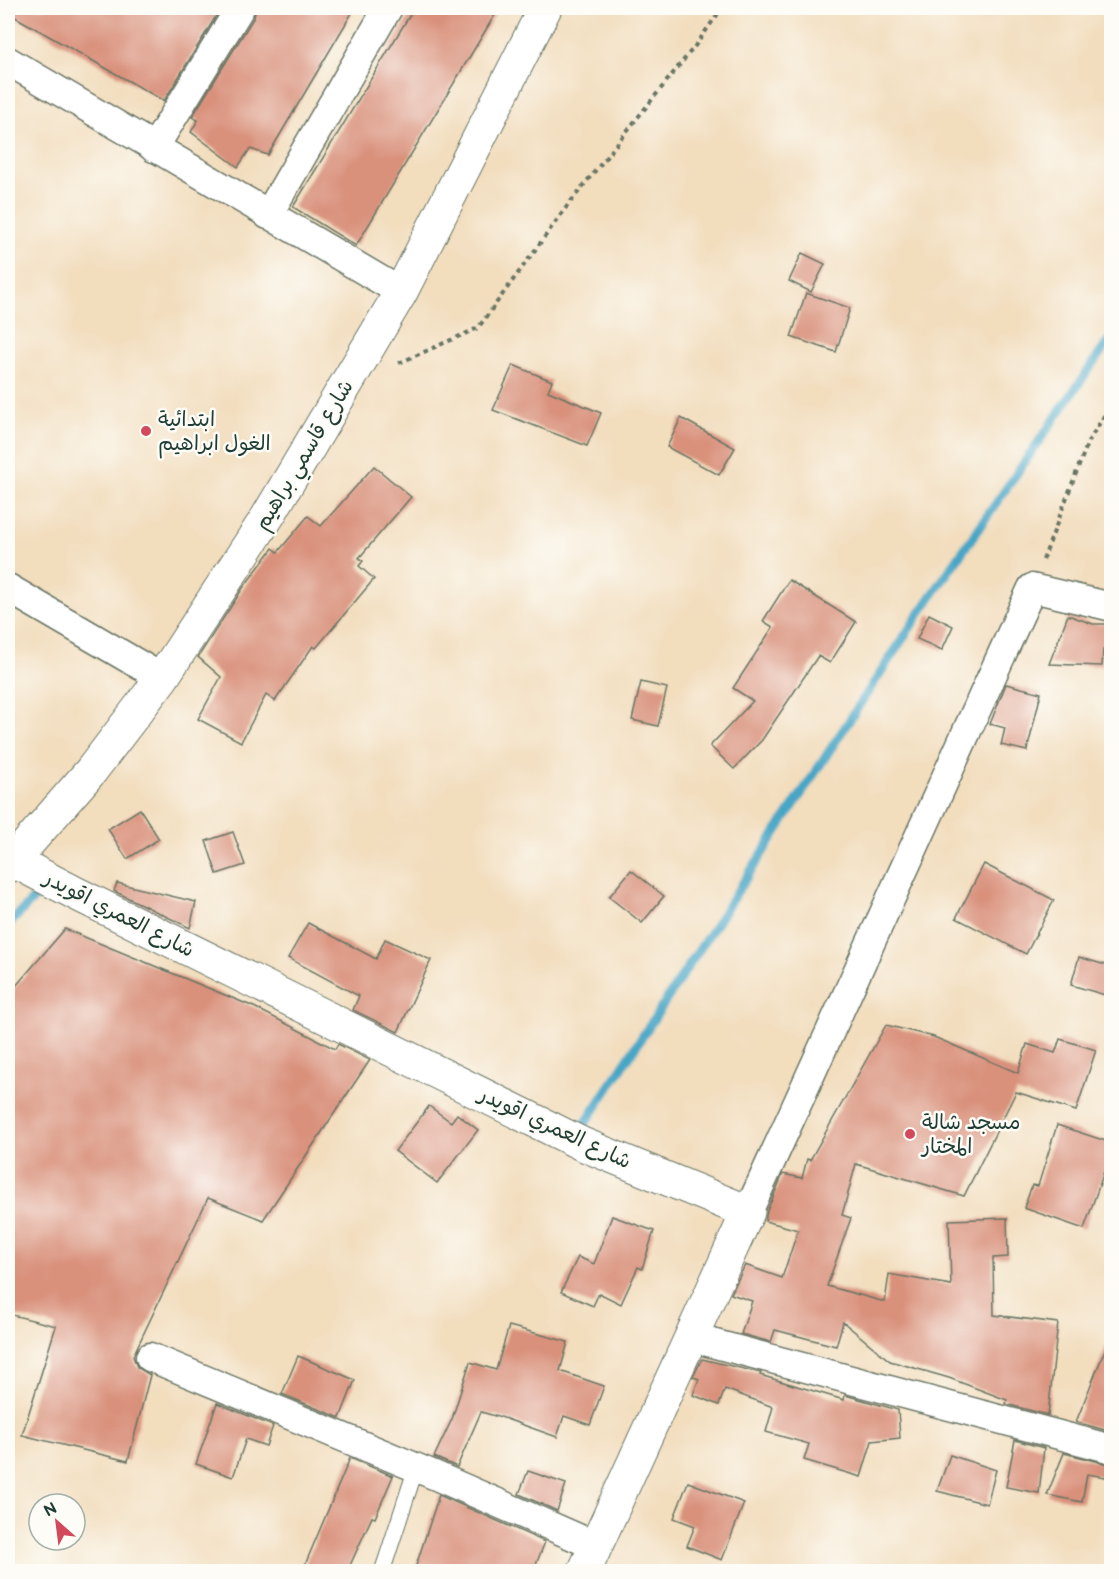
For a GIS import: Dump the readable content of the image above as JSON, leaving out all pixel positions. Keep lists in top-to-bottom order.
{
  "streets": {
    "street": ["شارع قاسمي براهيم", "شارع العمري اقويدر"]
  },
  "crossings": [
    ["شارع قاسمي براهيم", "شارع العمري اقويدر"]
  ],
  "places": ["ابتدائية الغول ابراهيم", "مسجد شالة المختار"],
  "north": "top left"
}
